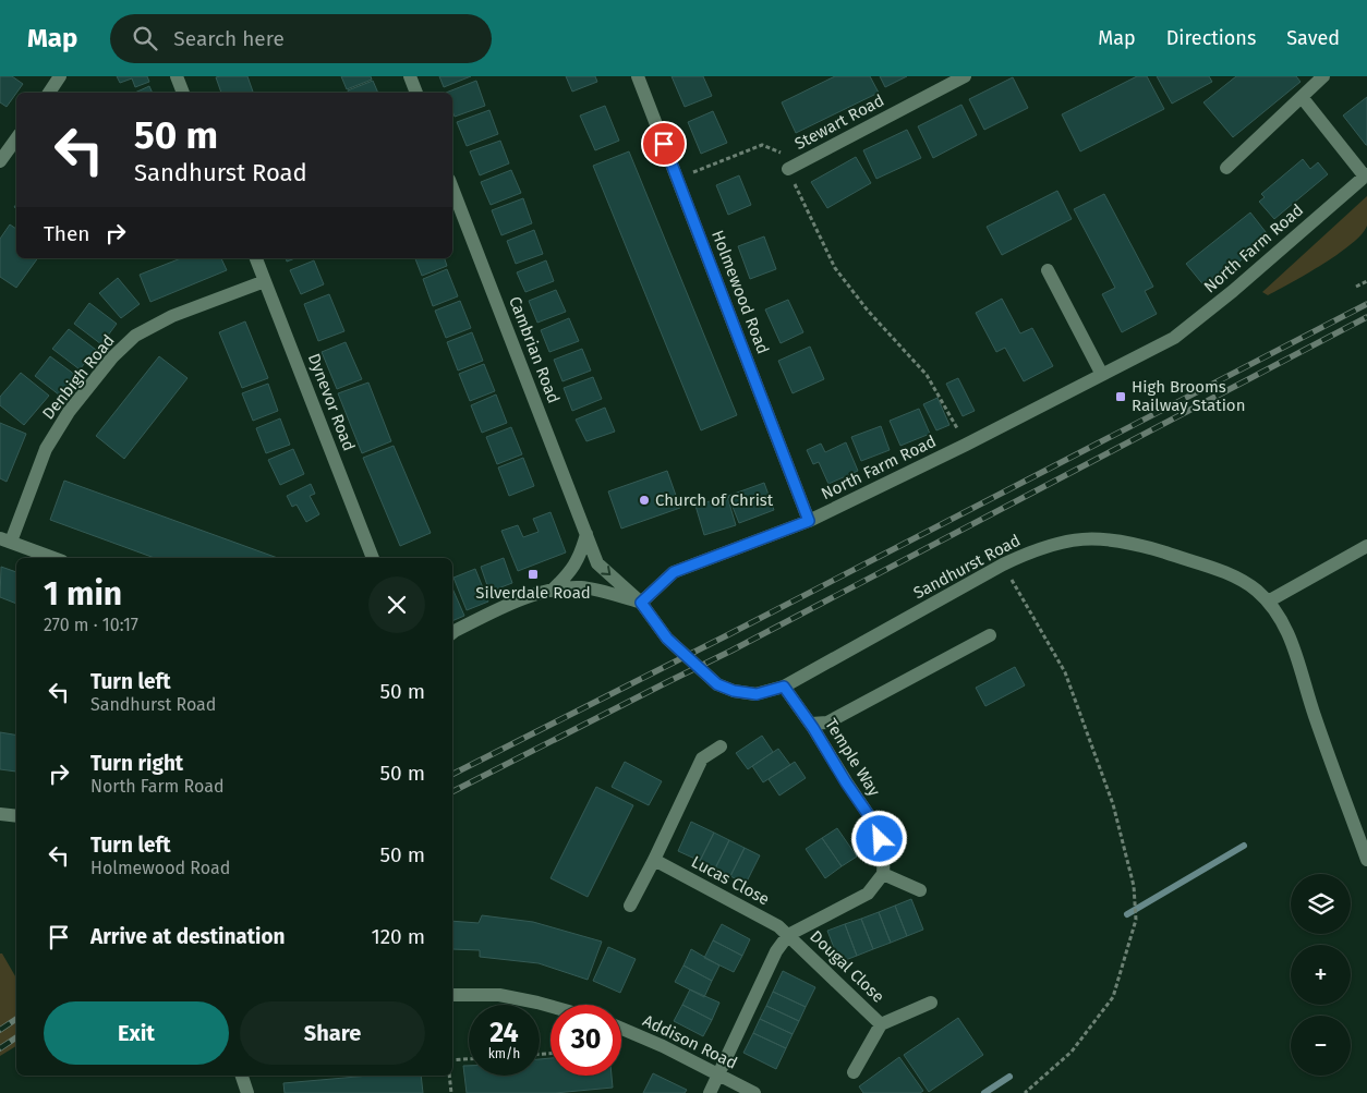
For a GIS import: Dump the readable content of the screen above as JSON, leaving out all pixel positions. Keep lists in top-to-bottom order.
{
  "streets": {
    "street": [
      "Stewart Road",
      "North Farm Road",
      "Holmewood Road",
      "Cambrian Road",
      "Denbigh Road",
      "Dynevor Road",
      "Sandhurst Road",
      "Temple Way",
      "Lucas Close",
      "Dougal Close",
      "Addison Road"
    ]
  },
  "crossings": [
    ["North Farm Road", "Holmewood Road"],
    ["North Farm Road", "Cambrian Road"],
    ["North Farm Road", "Sandhurst Road"],
    ["Cambrian Road", "Sandhurst Road"],
    ["Denbigh Road", "Dynevor Road"],
    ["Sandhurst Road", "Temple Way"],
    ["Lucas Close", "Dougal Close"]
  ],
  "places": {
    "transit": ["High Brooms Railway Station", "Silverdale Road"],
    "other": ["Church of Christ"]
  },
  "page": {
    "header": "Map",
    "search": "Search here",
    "nav": ["Map", "Directions", "Saved"],
    "turn": ["50 m", "Sandhurst Road"],
    "then": "Then",
    "heading": ["1 min", "270 m · 10:17"],
    "list": [
      {
        "name": "Turn left",
        "note": "Sandhurst Road",
        "value": "50 m"
      },
      {
        "name": "Turn right",
        "note": "North Farm Road",
        "value": "50 m"
      },
      {
        "name": "Turn left",
        "note": "Holmewood Road",
        "value": "50 m"
      },
      {
        "name": "Arrive at destination",
        "value": "120 m"
      }
    ],
    "map_buttons": ["+", "−"],
    "buttons": ["Exit", "Share"],
    "speed": "24 km/h",
    "limit": "30"
  }
}
